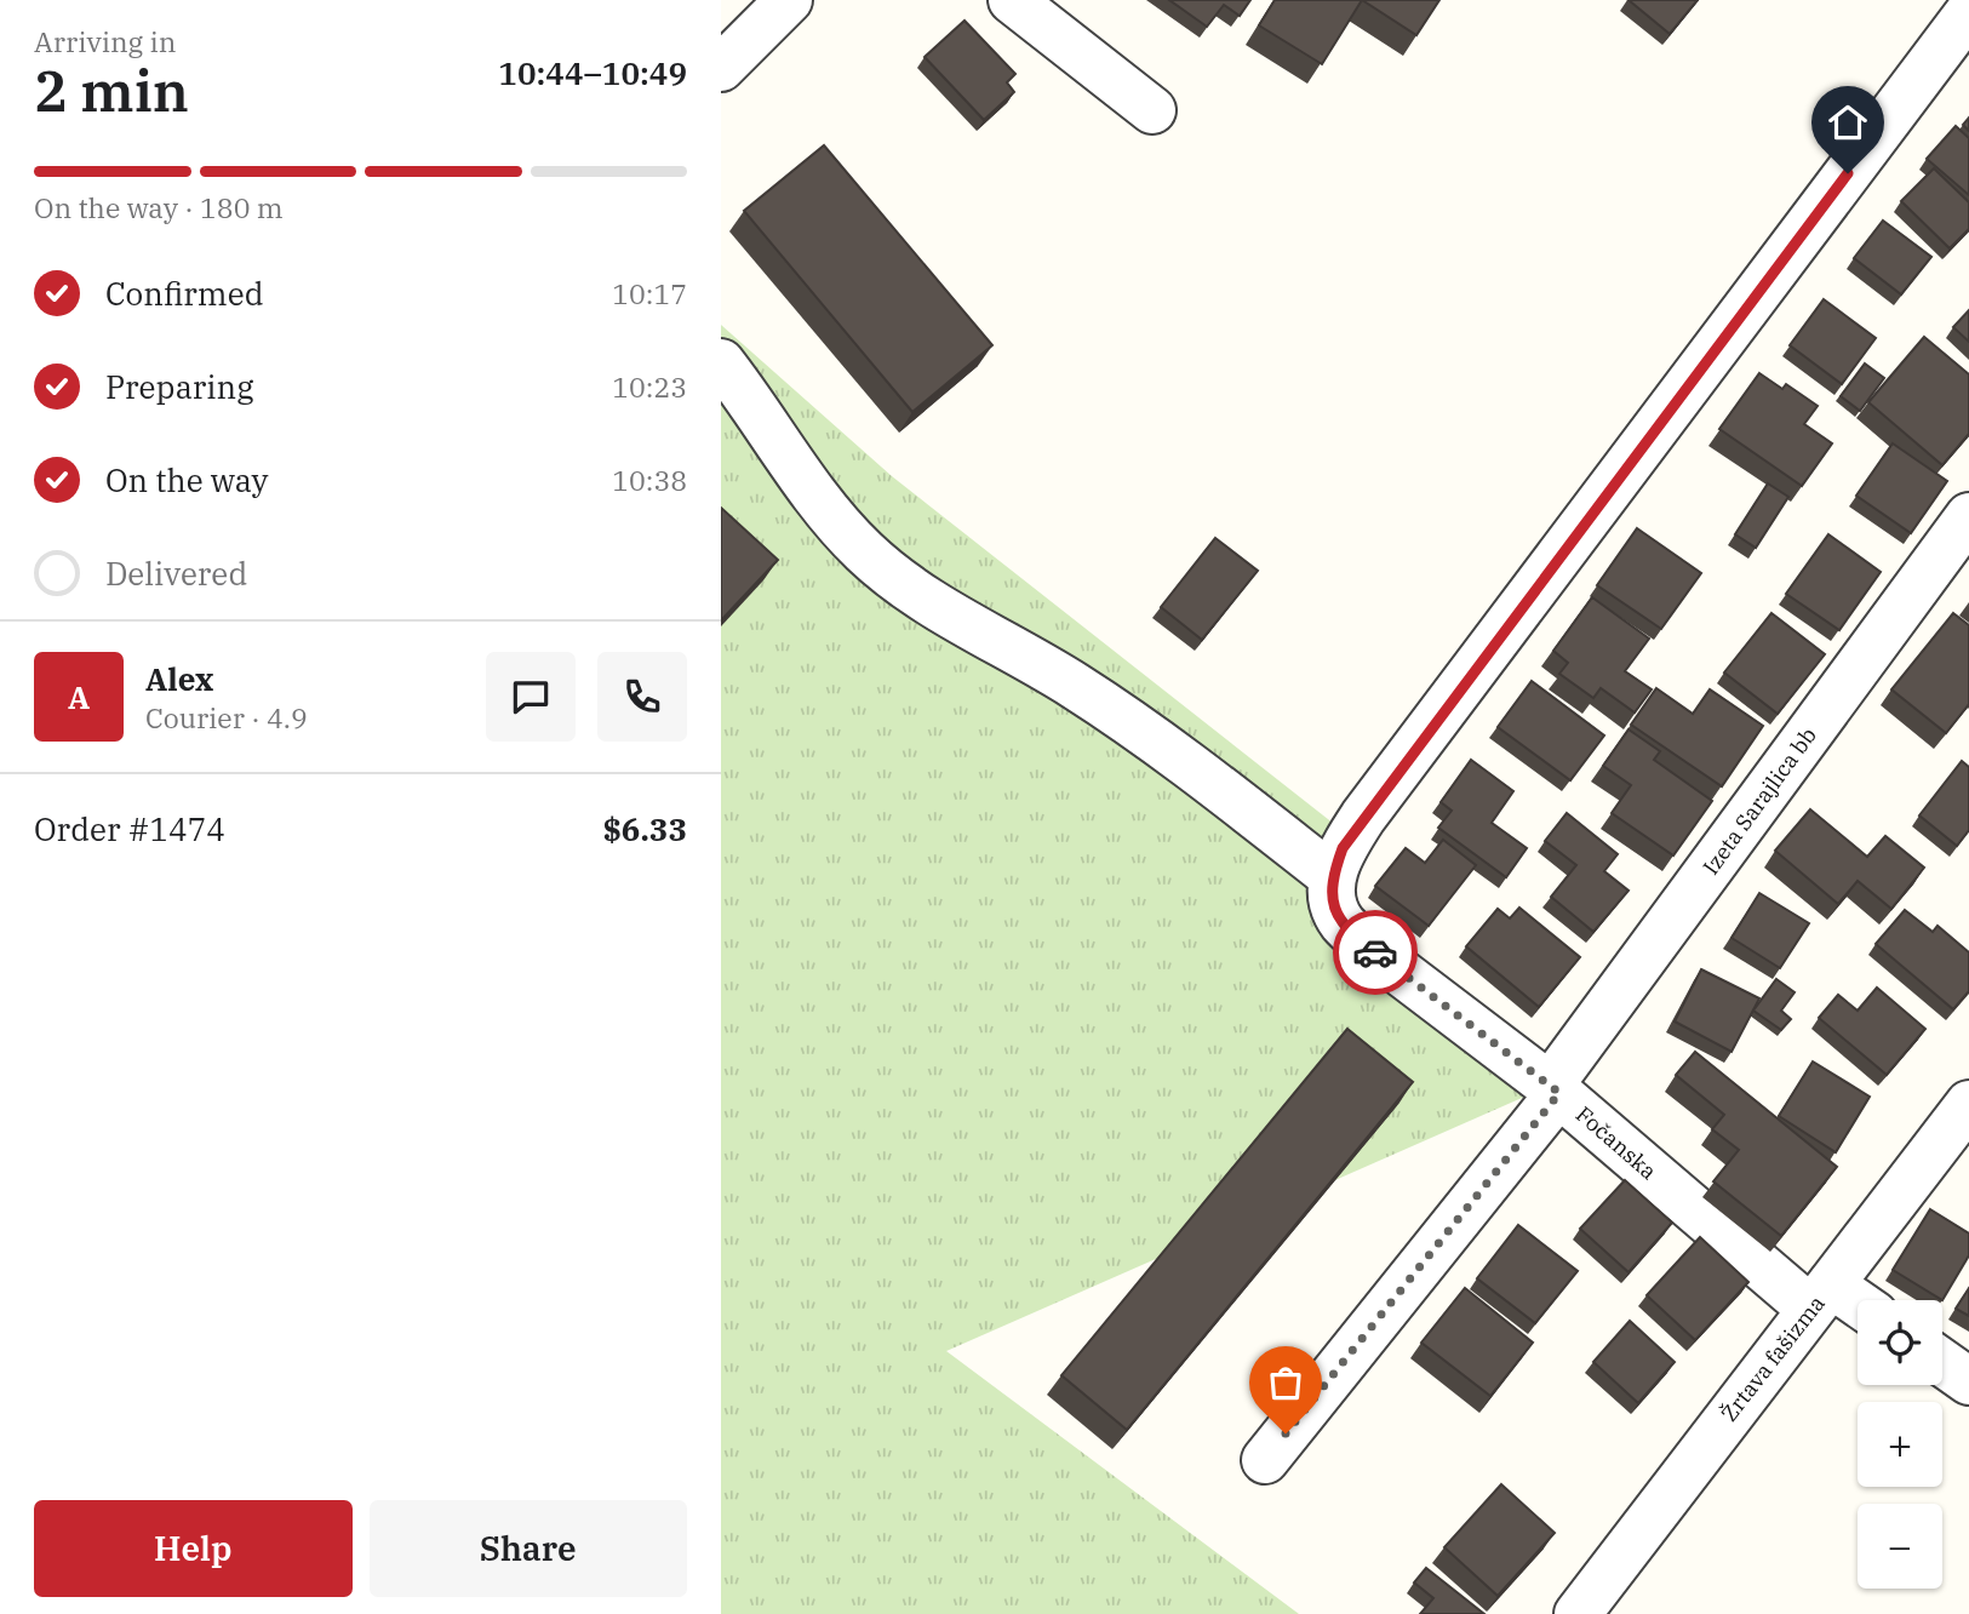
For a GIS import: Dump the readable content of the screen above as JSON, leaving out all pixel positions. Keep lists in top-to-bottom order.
{
  "streets": {
    "street": ["Izeta Sarajlica bb", "Fočanska", "Žrtava fašizma"]
  },
  "crossings": [
    ["Izeta Sarajlica bb", "Fočanska"],
    ["Fočanska", "Žrtava fašizma"]
  ],
  "page": {
    "heading": ["2 min", "Arriving in", "10:44–10:49"],
    "panel": [
      "Alex",
      "Courier · 4.9",
      "Order #1474",
      "$6.33"
    ],
    "bar": "On the way · 180 m",
    "list": [
      ["Confirmed", "10:17"],
      ["Preparing", "10:23"],
      ["On the way", "10:38"],
      "Delivered"
    ],
    "round": "A",
    "map_buttons": ["+", "−"],
    "buttons": ["Help", "Share"]
  }
}
